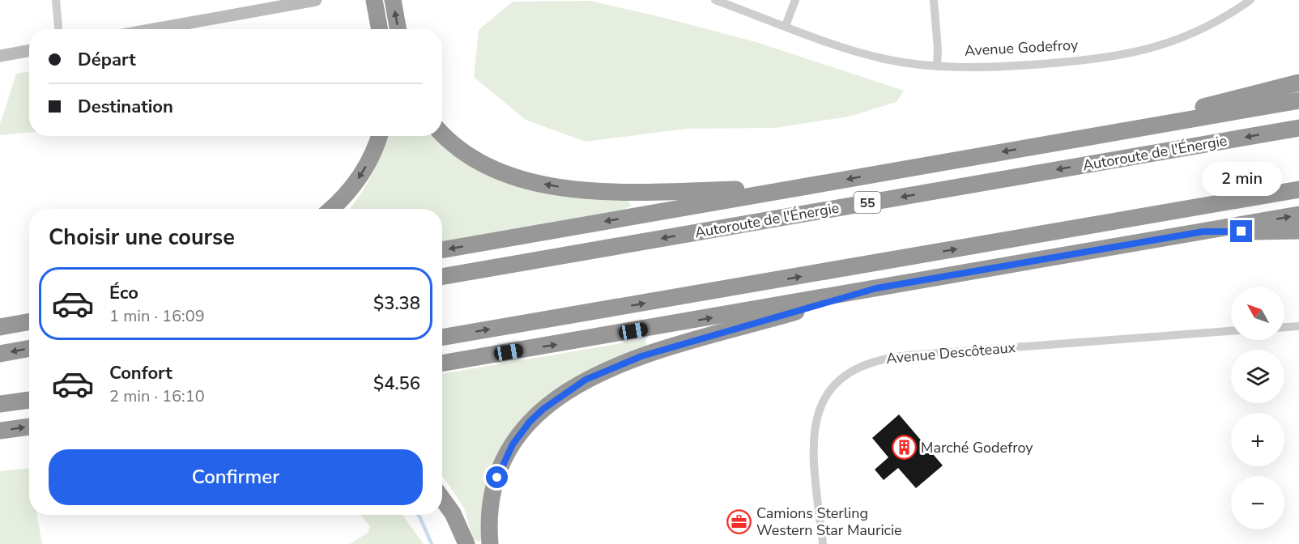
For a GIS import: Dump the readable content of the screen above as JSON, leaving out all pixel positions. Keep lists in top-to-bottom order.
{
  "streets": {
    "highway": ["Autoroute de l'Énergie", "55"],
    "street": ["Avenue Godefroy", "Avenue Descôteaux"]
  },
  "places": {
    "building": ["Marché Godefroy"],
    "office": ["Camions Sterling Western Star Mauricie"]
  },
  "north": "top left",
  "page": {
    "banner": ["Départ", "Destination"],
    "bubble": "2 min",
    "heading": "Choisir une course",
    "list": [
      {
        "name": "Éco",
        "note": "1 min · 16:09",
        "value": "$3.38"
      },
      {
        "name": "Confort",
        "note": "2 min · 16:10",
        "value": "$4.56"
      }
    ],
    "map_buttons": ["+", "−"],
    "buttons": "Confirmer"
  }
}
